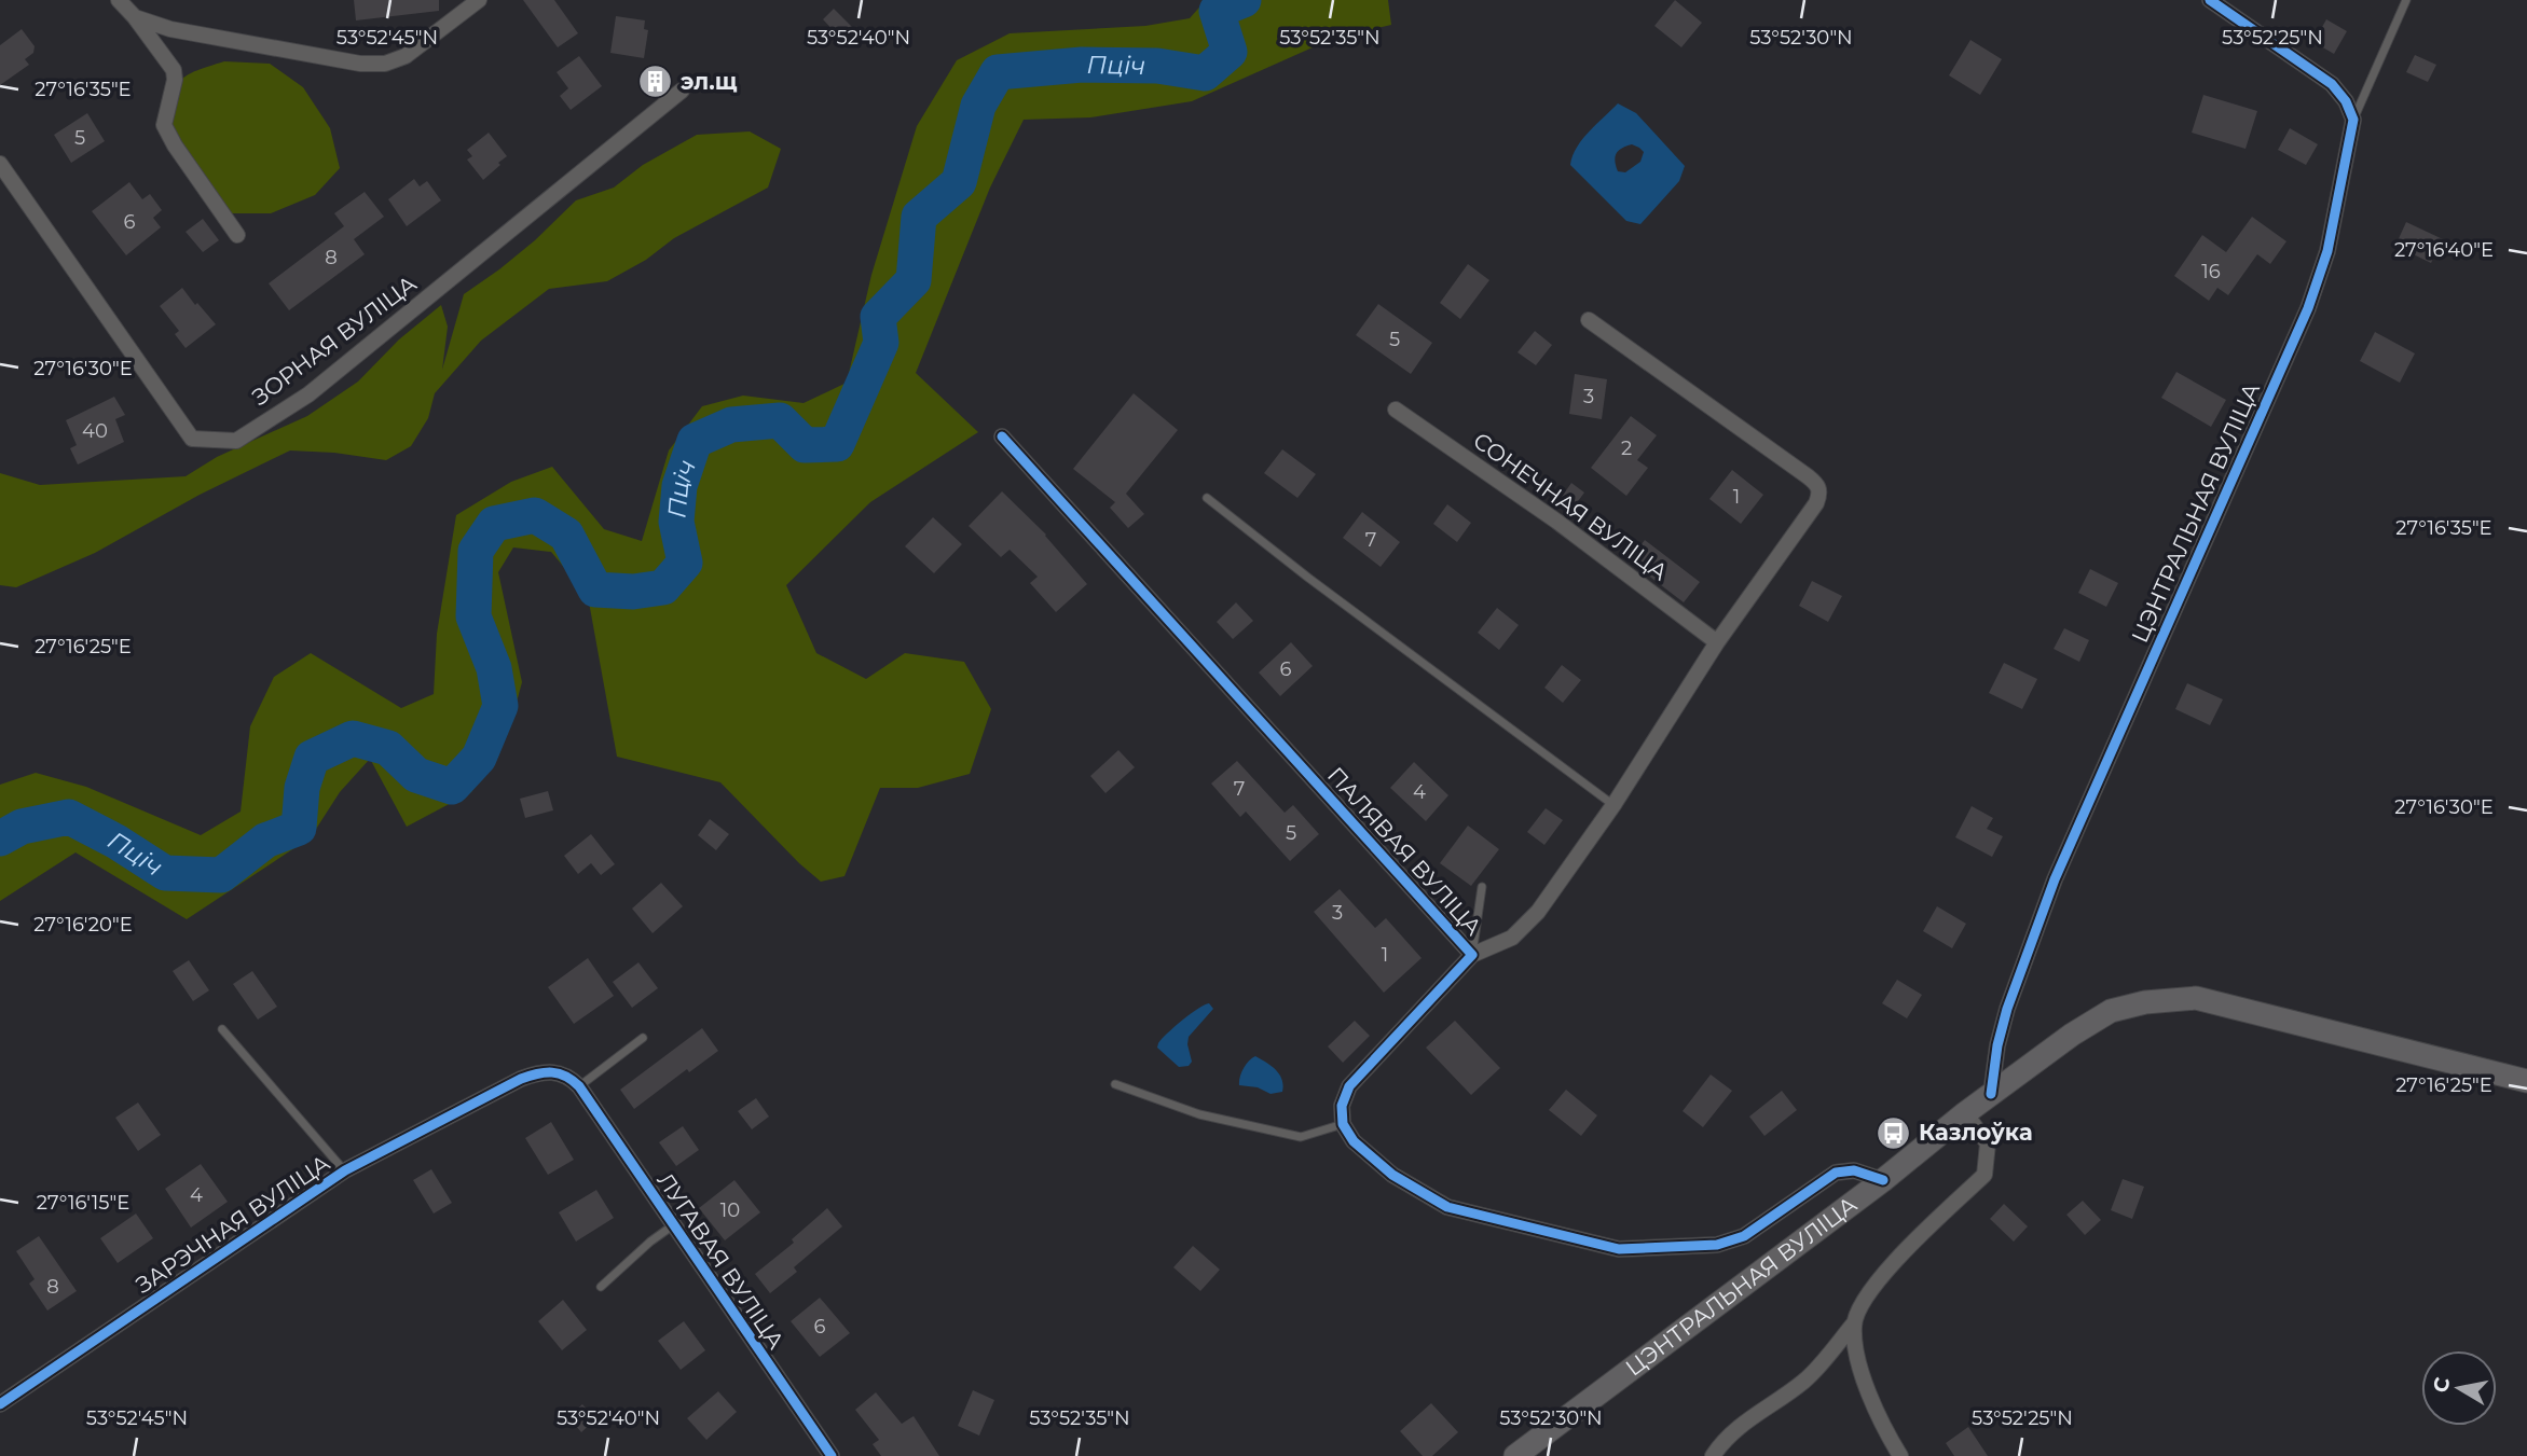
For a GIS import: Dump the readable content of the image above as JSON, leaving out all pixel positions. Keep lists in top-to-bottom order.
{
  "streets": {
    "main road": ["ЦЭНТРАЛЬНАЯ ВУЛІЦА"],
    "street": [
      "ЗОРНАЯ ВУЛІЦА",
      "СОНЕЧНАЯ ВУЛІЦА",
      "ПАЛЯВАЯ ВУЛІЦА",
      "ЗАРЭЧНАЯ ВУЛІЦА",
      "ЛУГАВАЯ ВУЛІЦА"
    ]
  },
  "crossings": [
    ["ЗАРЭЧНАЯ ВУЛІЦА", "ЛУГАВАЯ ВУЛІЦА"]
  ],
  "water": ["Пціч"],
  "places": {
    "building": ["эл.щ"],
    "bus stop": ["Казлоўка"]
  },
  "house_numbers": [
    "5",
    "6",
    "8",
    "16",
    "5",
    "3",
    "40",
    "2",
    "1",
    "7",
    "6",
    "7",
    "4",
    "5",
    "3",
    "1",
    "4",
    "10",
    "8",
    "6"
  ],
  "north": "left",
  "coordinates": [
    "53°52'45\"N",
    "53°52'40\"N",
    "53°52'35\"N",
    "53°52'30\"N",
    "53°52'25\"N",
    "27°16'35\"E",
    "27°16'40\"E",
    "27°16'30\"E",
    "27°16'25\"E",
    "27°16'20\"E",
    "27°16'15\"E"
  ]
}
